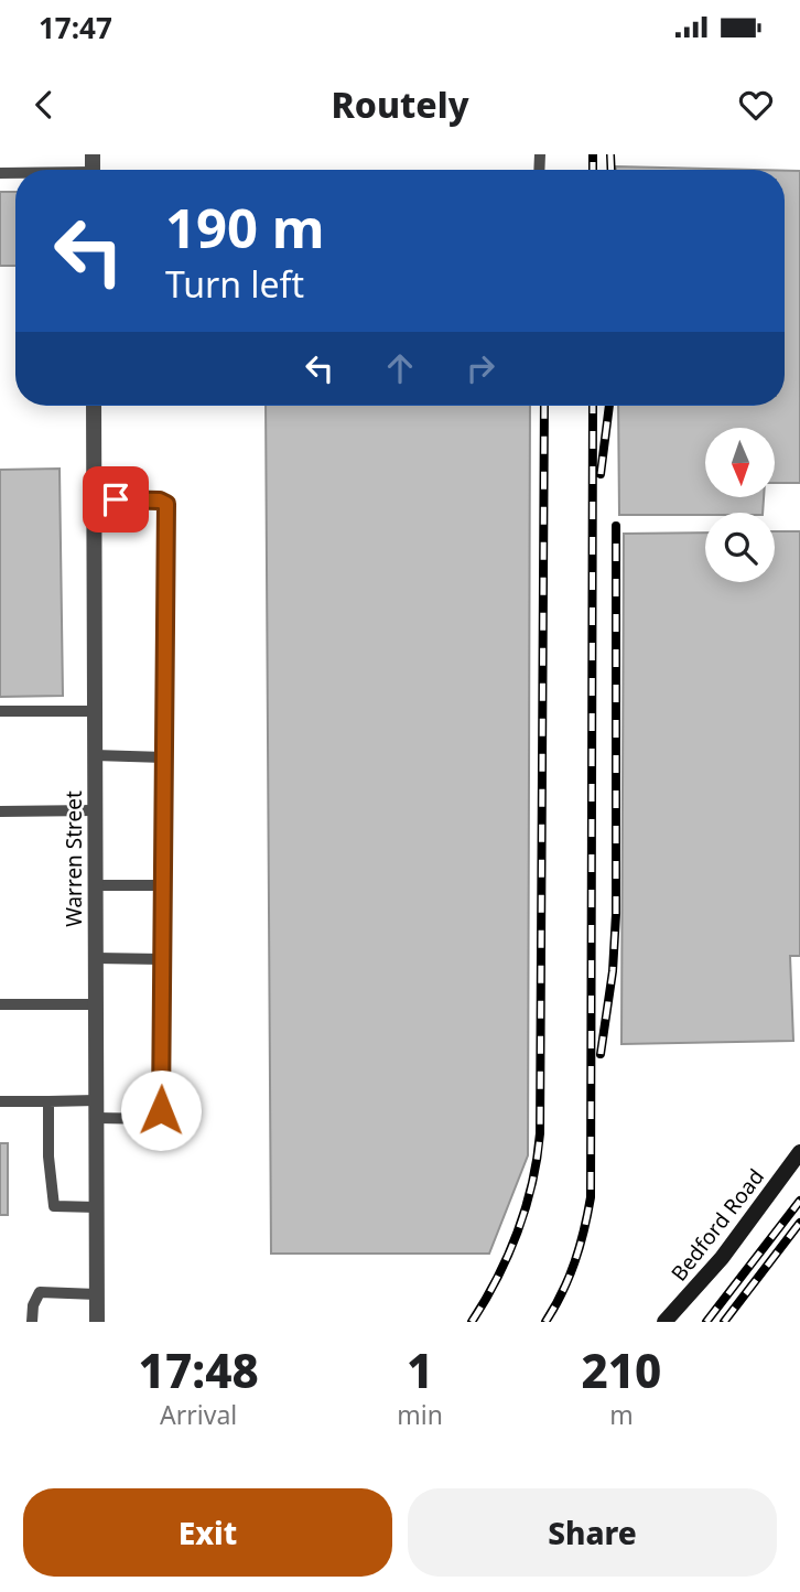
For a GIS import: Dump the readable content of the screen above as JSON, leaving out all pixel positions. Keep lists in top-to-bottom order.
{
  "streets": {
    "street": ["Warren Street", "Bedford Road"]
  },
  "north": "bottom",
  "page": {
    "status": "17:47",
    "header": "Routely",
    "turn": ["190 m", "Turn left"],
    "eta": [
      "17:48",
      "Arrival",
      "1",
      "min",
      "210",
      "m"
    ],
    "buttons": ["Exit", "Share"]
  }
}
